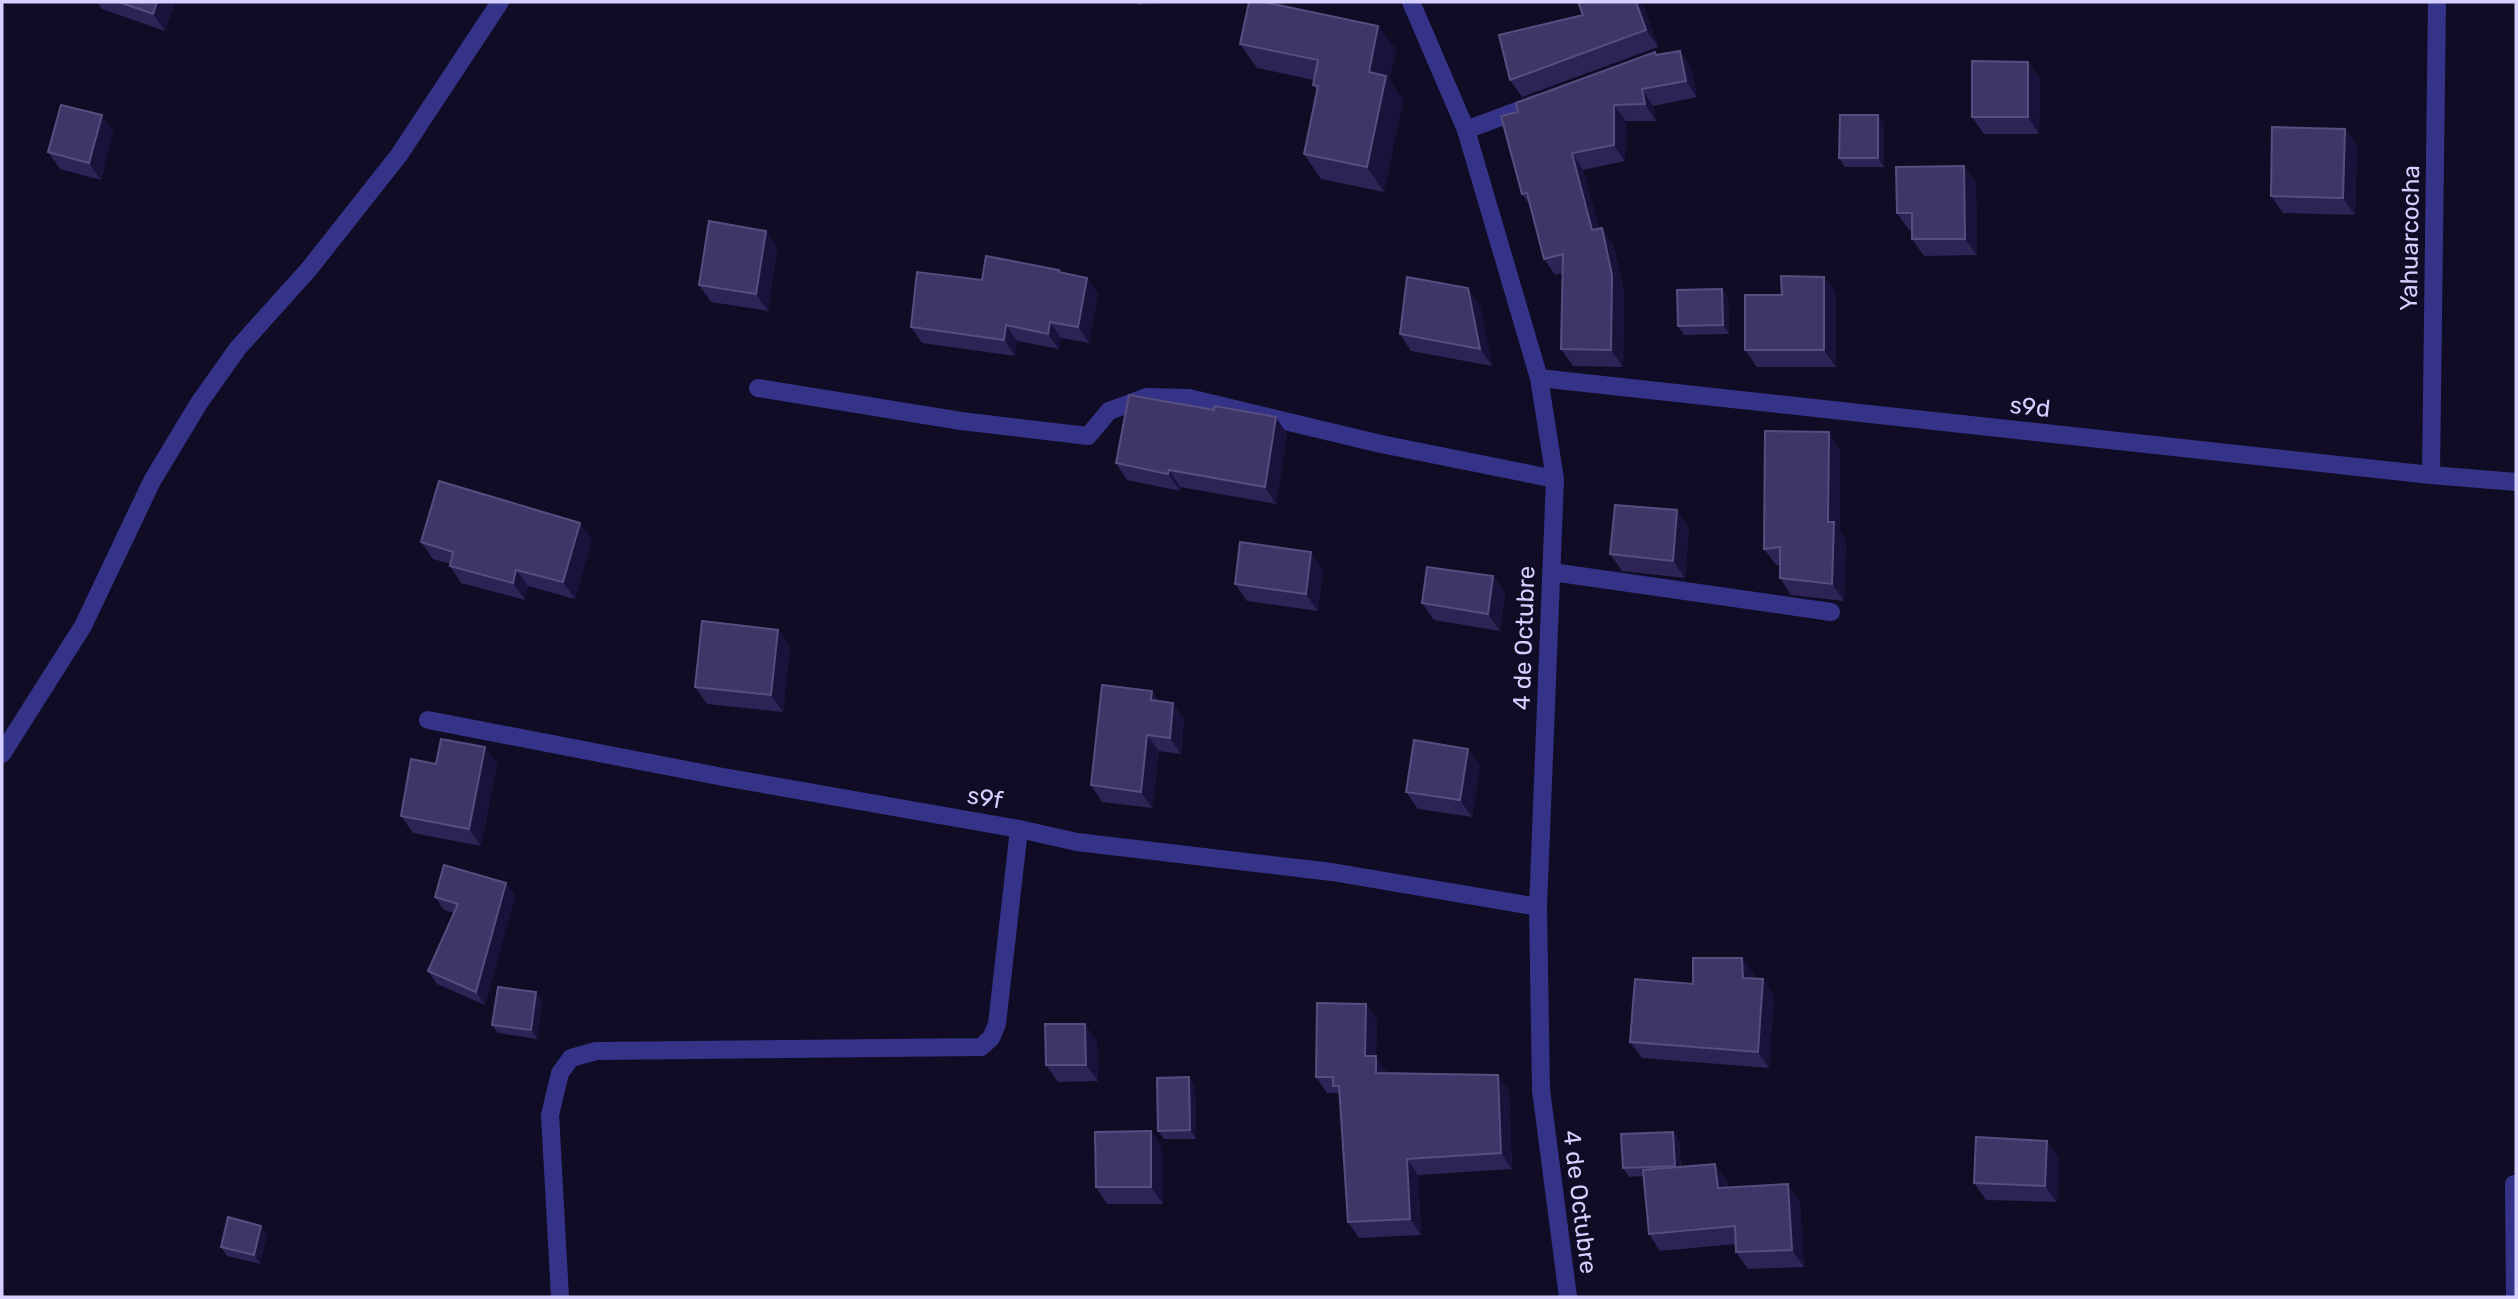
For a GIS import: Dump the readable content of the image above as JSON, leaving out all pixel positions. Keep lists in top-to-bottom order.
{
  "streets": {
    "street": [
      "Yahuarcocha",
      "s9d",
      "4 de Octubre",
      "s9f"
    ]
  },
  "crossings": [
    ["Yahuarcocha", "s9d"],
    ["s9d", "4 de Octubre"],
    ["4 de Octubre", "s9f"]
  ]
}
